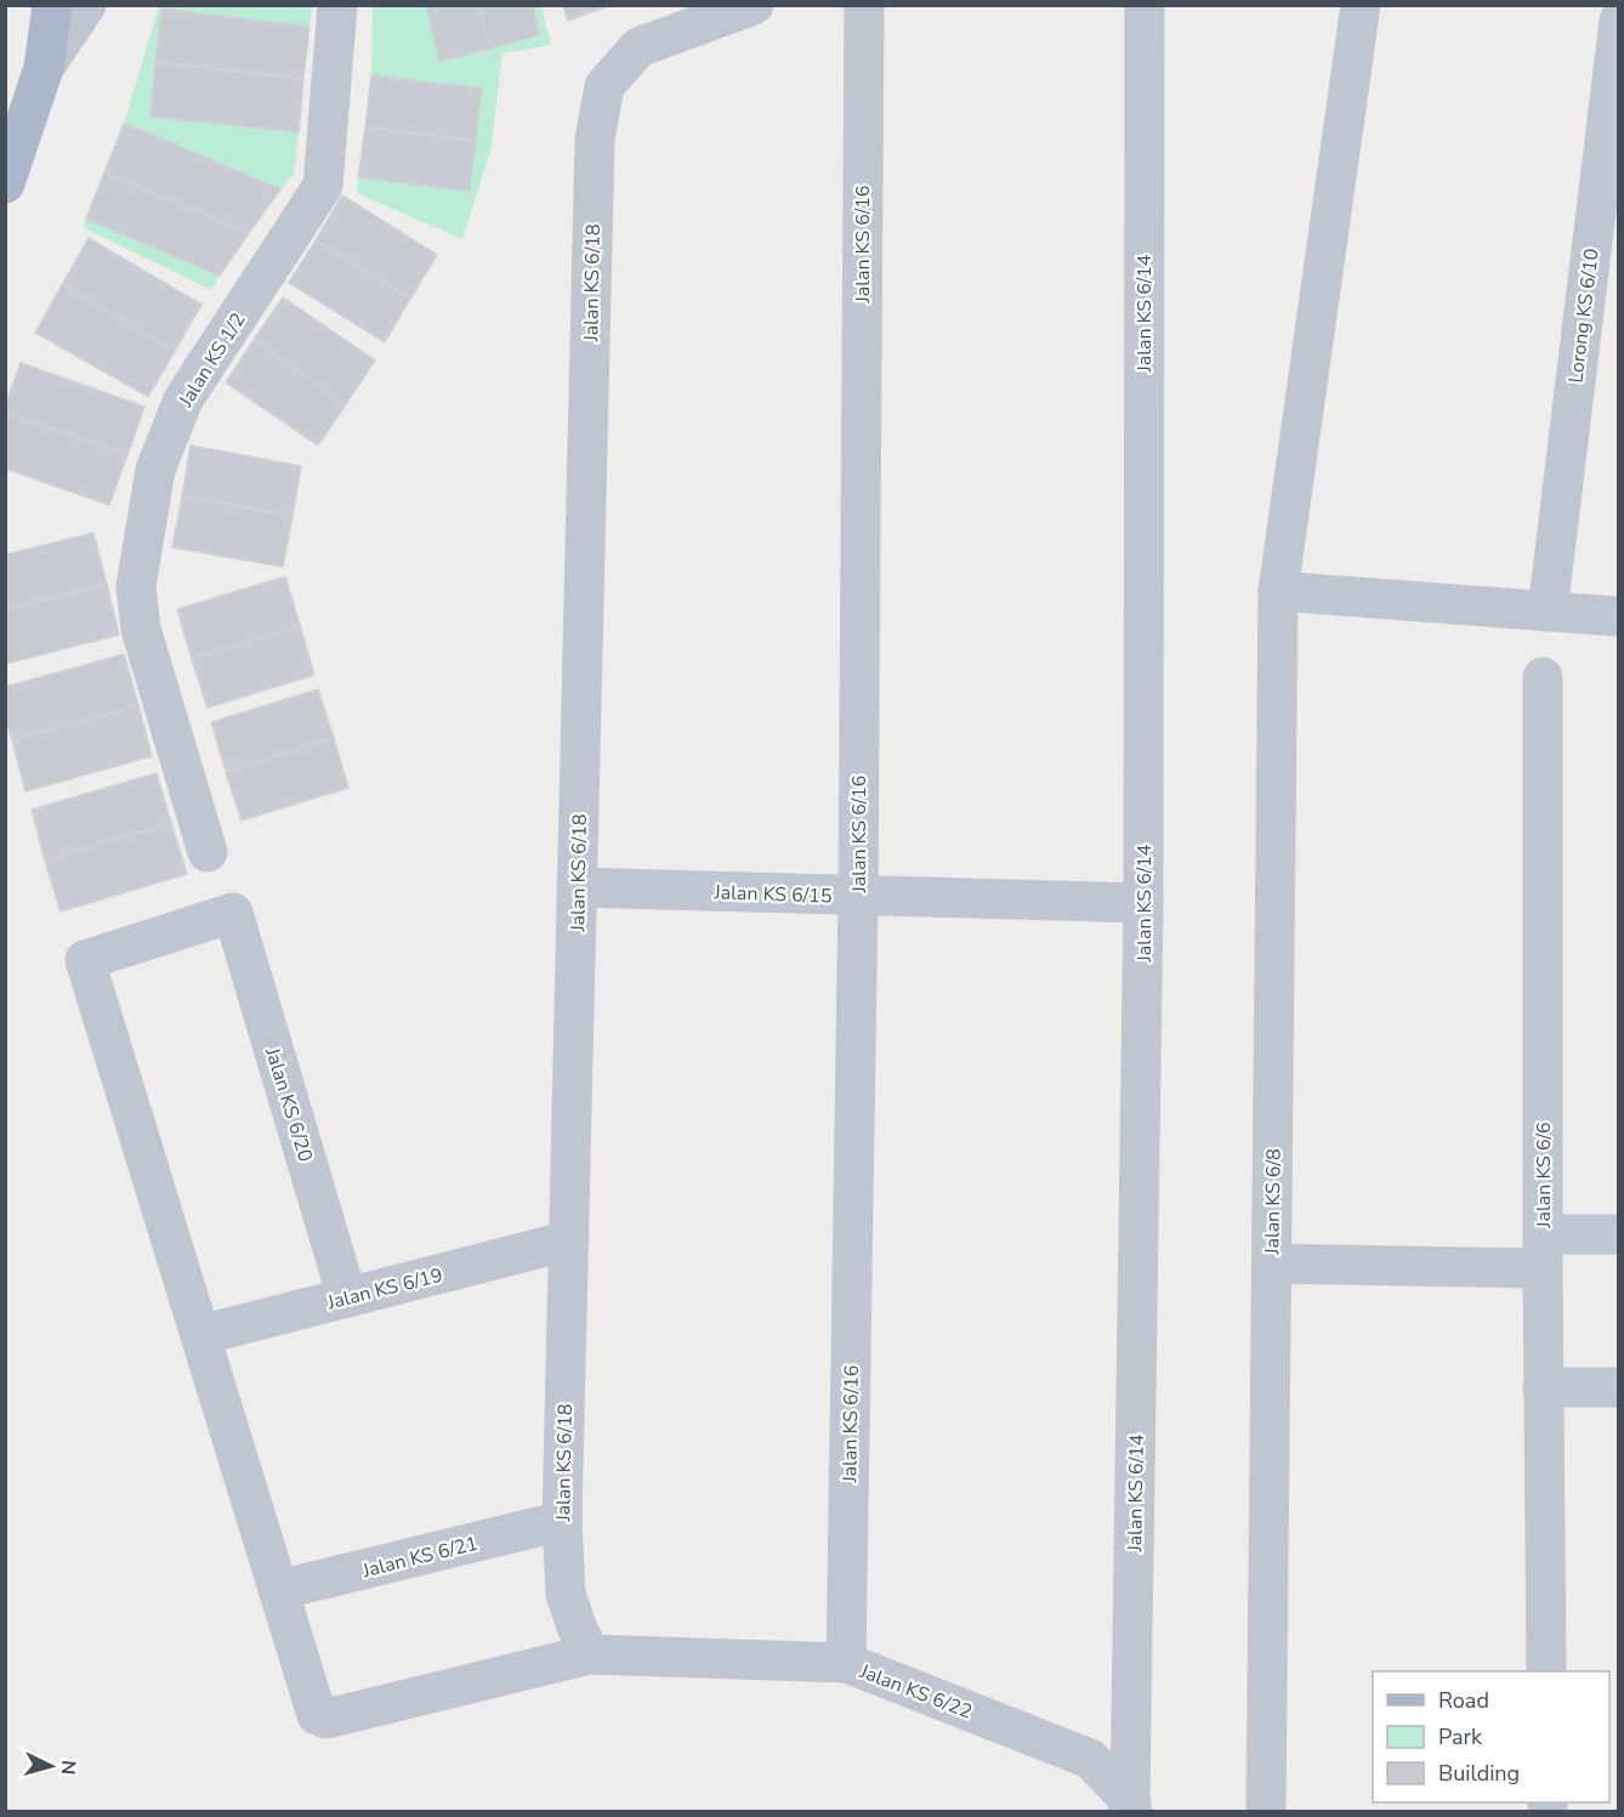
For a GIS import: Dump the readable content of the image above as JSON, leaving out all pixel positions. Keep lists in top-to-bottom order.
{
  "streets": {
    "street": [
      "Jalan KS 6/16",
      "Jalan KS 6/18",
      "Jalan KS 6/14",
      "Lorong KS 6/10",
      "Jalan KS 1/2",
      "Jalan KS 6/15",
      "Jalan KS 6/20",
      "Jalan KS 6/6",
      "Jalan KS 6/8",
      "Jalan KS 6/19",
      "Jalan KS 6/21",
      "Jalan KS 6/22"
    ]
  },
  "crossings": [
    ["Jalan KS 6/16", "Jalan KS 6/15"],
    ["Jalan KS 6/16", "Jalan KS 6/22"],
    ["Jalan KS 6/18", "Jalan KS 6/15"],
    ["Jalan KS 6/18", "Jalan KS 6/19"],
    ["Jalan KS 6/18", "Jalan KS 6/21"],
    ["Jalan KS 6/18", "Jalan KS 6/22"],
    ["Jalan KS 6/14", "Jalan KS 6/15"],
    ["Jalan KS 6/14", "Jalan KS 6/22"],
    ["Jalan KS 6/20", "Jalan KS 6/19"],
    ["Jalan KS 6/21", "Jalan KS 6/22"]
  ],
  "legend": ["Road", "Park", "Building"],
  "north": "right"
}
